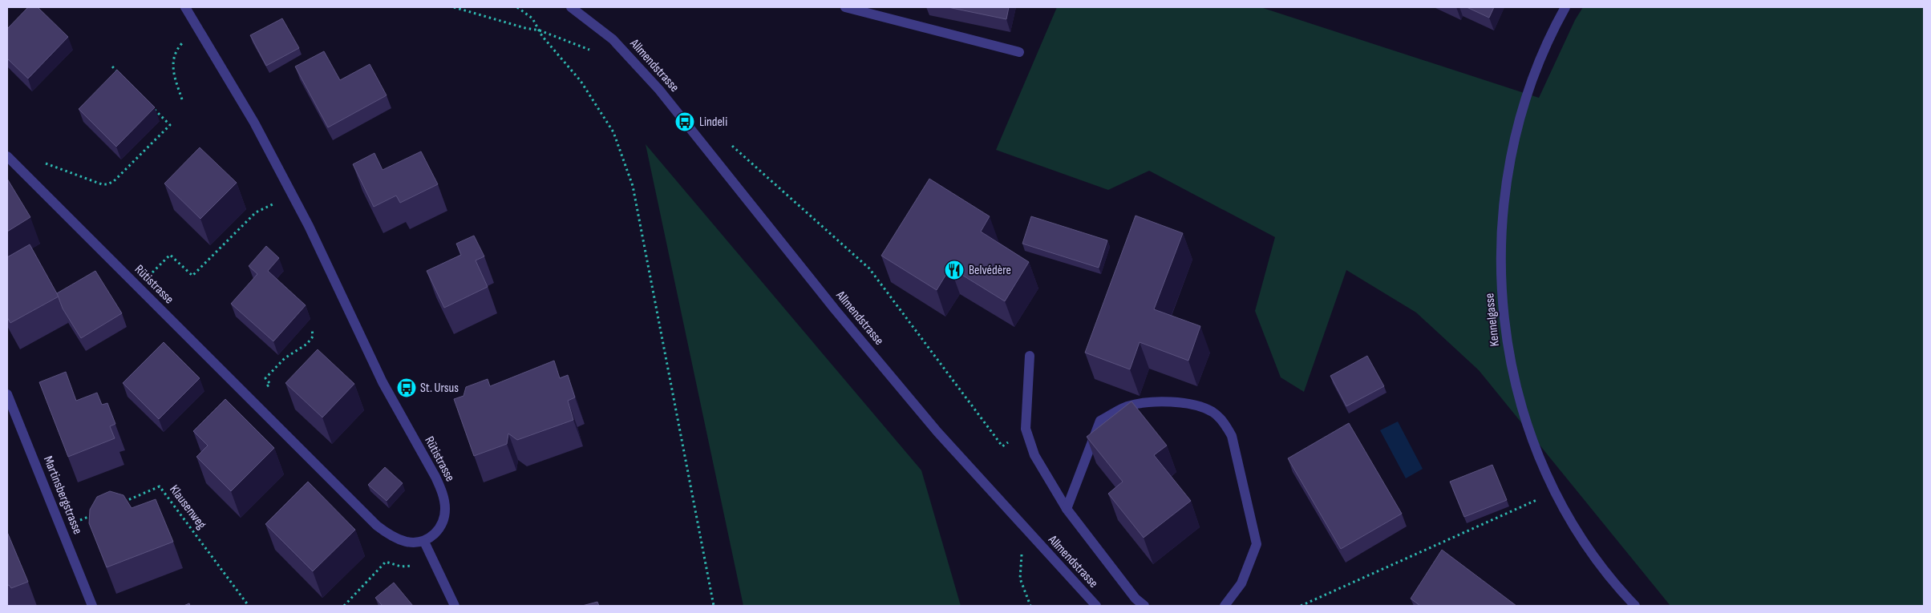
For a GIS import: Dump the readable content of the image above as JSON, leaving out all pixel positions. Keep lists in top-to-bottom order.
{
  "streets": {
    "street": [
      "Allmendstrasse",
      "Rütistrasse",
      "Kennelgasse",
      "Martinsbergstrasse"
    ],
    "path": ["Klausenweg"]
  },
  "places": {
    "bus stop": ["Lindeli", "St. Ursus"],
    "restaurant": ["Belvédère"]
  }
}
